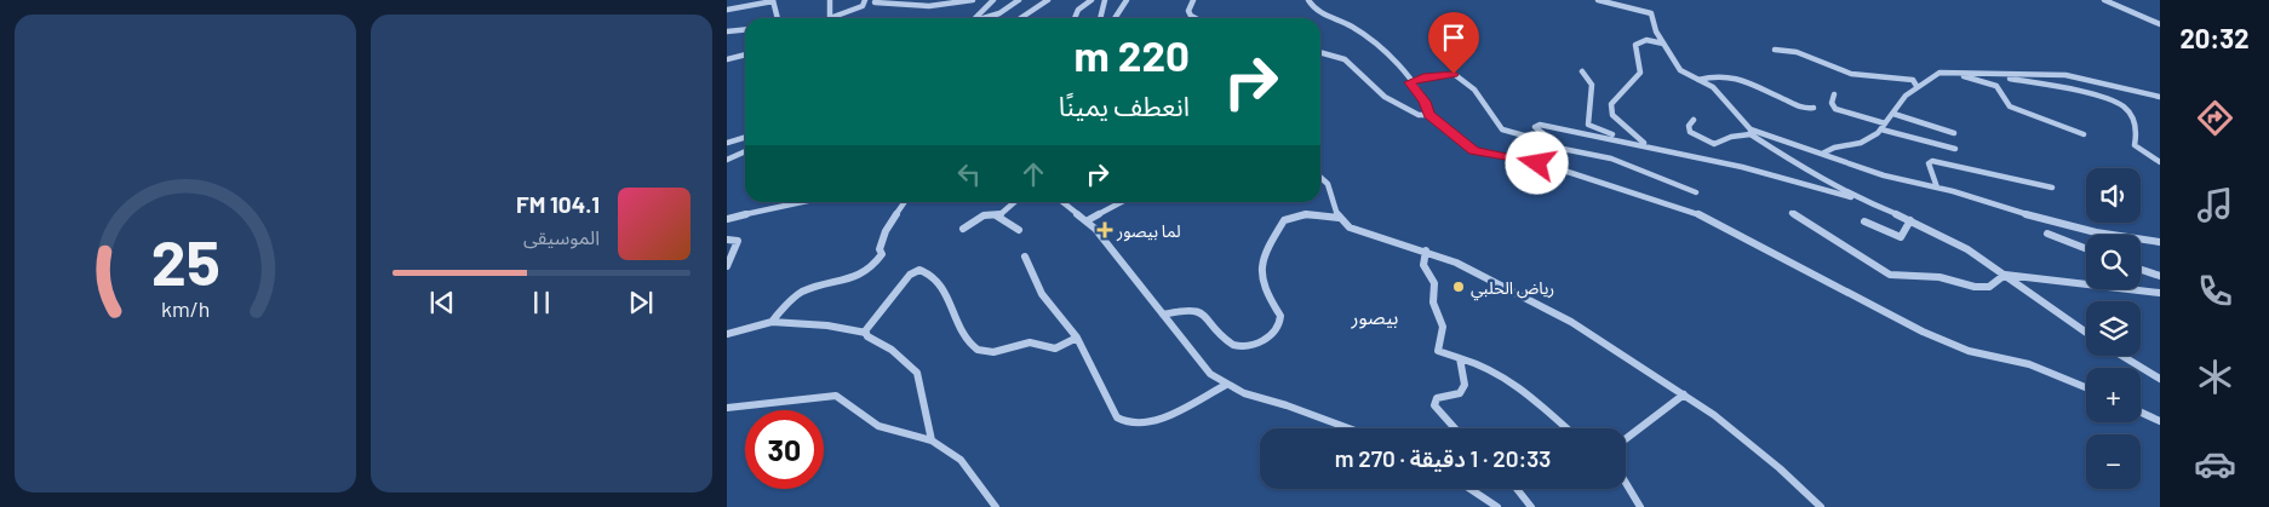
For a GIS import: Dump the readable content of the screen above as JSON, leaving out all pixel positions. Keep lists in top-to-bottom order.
{
  "districts": ["بيصور"],
  "places": {
    "health": ["لما بيصور"],
    "other": ["رياض الحلبي"]
  },
  "page": {
    "tabs": "20:32",
    "turn": ["220 m", "انعطف يمينًا"],
    "map_buttons": ["+", "−"],
    "song": ["104.1 FM", "الموسيقى"],
    "limit": "30",
    "trip": "20:33 · 1 دقيقة · 270 m",
    "gauge": ["25", "km/h"]
  }
}
